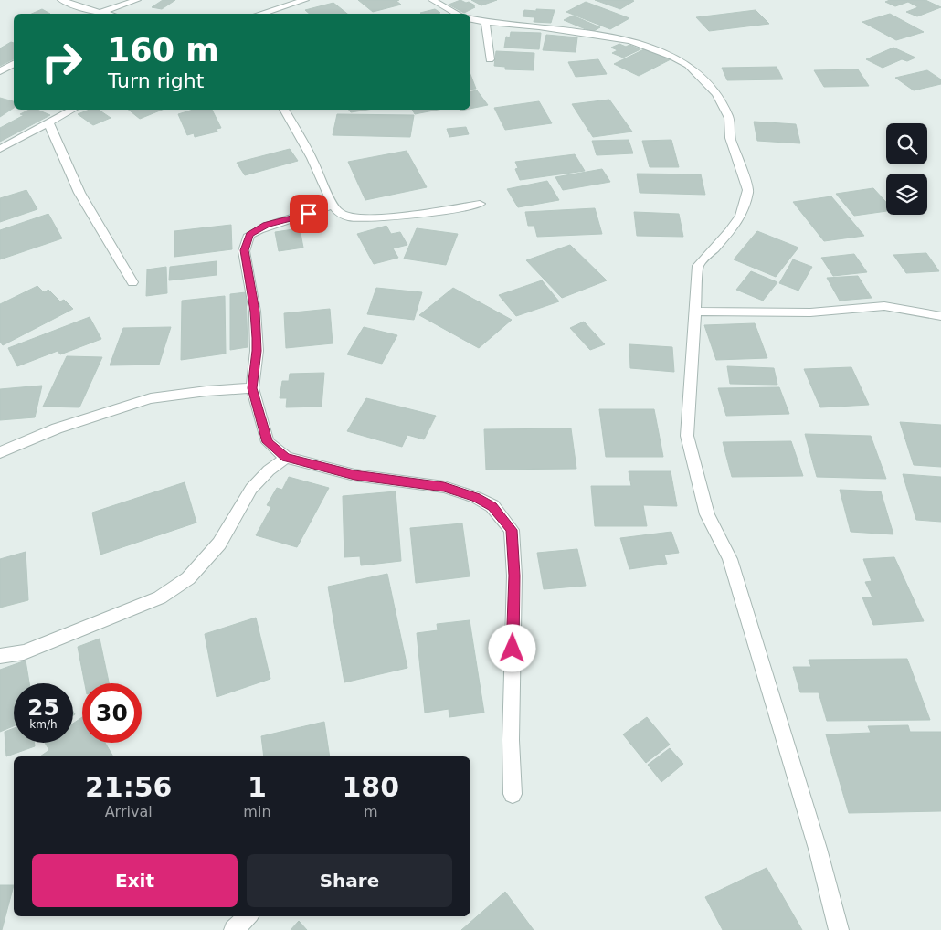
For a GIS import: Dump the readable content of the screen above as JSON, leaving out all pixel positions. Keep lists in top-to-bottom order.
{
  "page": {
    "turn": ["160 m", "Turn right"],
    "speed": "25 km/h",
    "limit": "30",
    "eta": [
      "21:56",
      "Arrival",
      "1",
      "min",
      "180",
      "m"
    ],
    "buttons": ["Exit", "Share"]
  }
}
